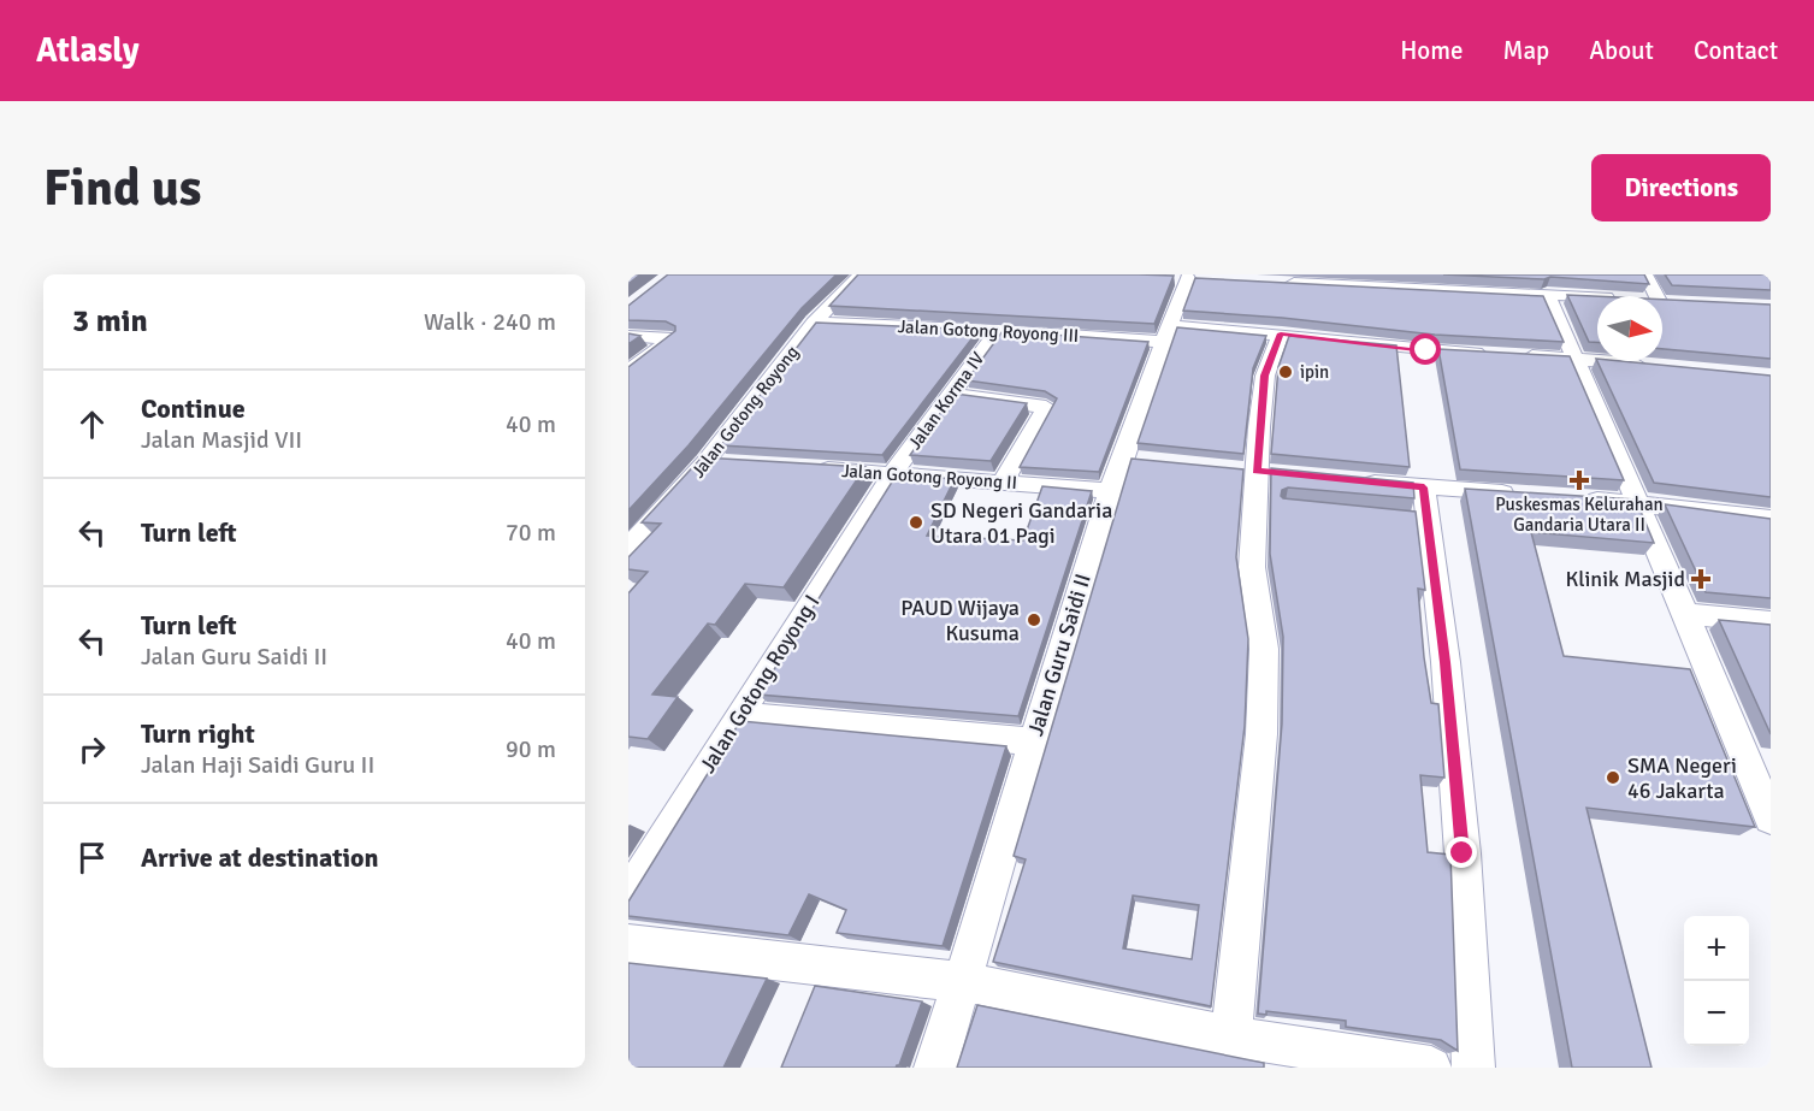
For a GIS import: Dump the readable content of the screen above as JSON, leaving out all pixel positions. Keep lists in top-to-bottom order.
{
  "streets": {
    "street": [
      "Jalan Gotong Royong III",
      "Jalan Korma IV",
      "Jalan Gotong Royong",
      "Jalan Gotong Royong II",
      "Jalan Guru Saidi II",
      "Jalan Gotong Royong I"
    ]
  },
  "crossings": [
    ["Jalan Gotong Royong III", "Jalan Korma IV"],
    ["Jalan Gotong Royong III", "Jalan Gotong Royong"],
    ["Jalan Gotong Royong III", "Jalan Guru Saidi II"],
    ["Jalan Korma IV", "Jalan Gotong Royong II"],
    ["Jalan Korma IV", "Jalan Gotong Royong I"],
    ["Jalan Gotong Royong II", "Jalan Guru Saidi II"],
    ["Jalan Gotong Royong II", "Jalan Gotong Royong I"]
  ],
  "places": {
    "other": [
      "ipin",
      "SD Negeri Gandaria Utara 01 Pagi",
      "PAUD Wijaya Kusuma",
      "SMA Negeri 46 Jakarta"
    ],
    "health": ["Puskesmas Kelurahan Gandaria Utara II", "Klinik Masjid"]
  },
  "north": "right",
  "page": {
    "header": "Atlasly",
    "nav": [
      "Home",
      "Map",
      "About",
      "Contact"
    ],
    "buttons": "Directions",
    "title": "Find us",
    "heading": ["3 min", "Walk · 240 m"],
    "list": [
      ["Continue", "Jalan Masjid VII", "40 m"],
      ["Turn left", "70 m"],
      ["Turn left", "Jalan Guru Saidi II", "40 m"],
      ["Turn right", "Jalan Haji Saidi Guru II", "90 m"],
      "Arrive at destination"
    ],
    "map_buttons": ["+", "−"]
  }
}
